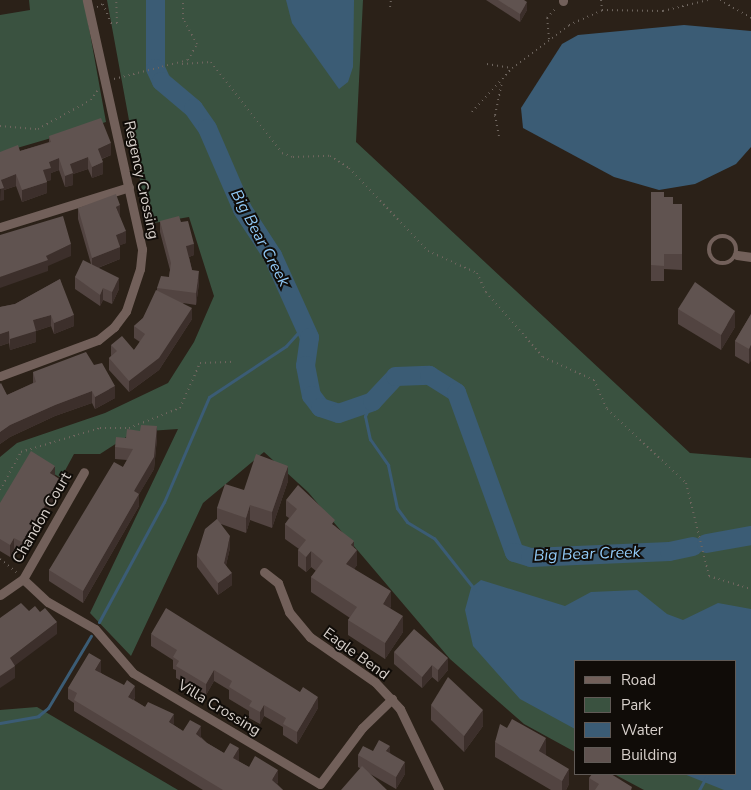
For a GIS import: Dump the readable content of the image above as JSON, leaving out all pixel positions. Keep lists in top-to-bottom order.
{
  "streets": {
    "street": [
      "Regency Crossing",
      "Chandon Court",
      "Eagle Bend",
      "Villa Crossing"
    ]
  },
  "crossings": [
    ["Chandon Court", "Villa Crossing"],
    ["Eagle Bend", "Villa Crossing"]
  ],
  "water": ["Big Bear Creek"],
  "legend": [
    "Road",
    "Park",
    "Water",
    "Building"
  ]
}
